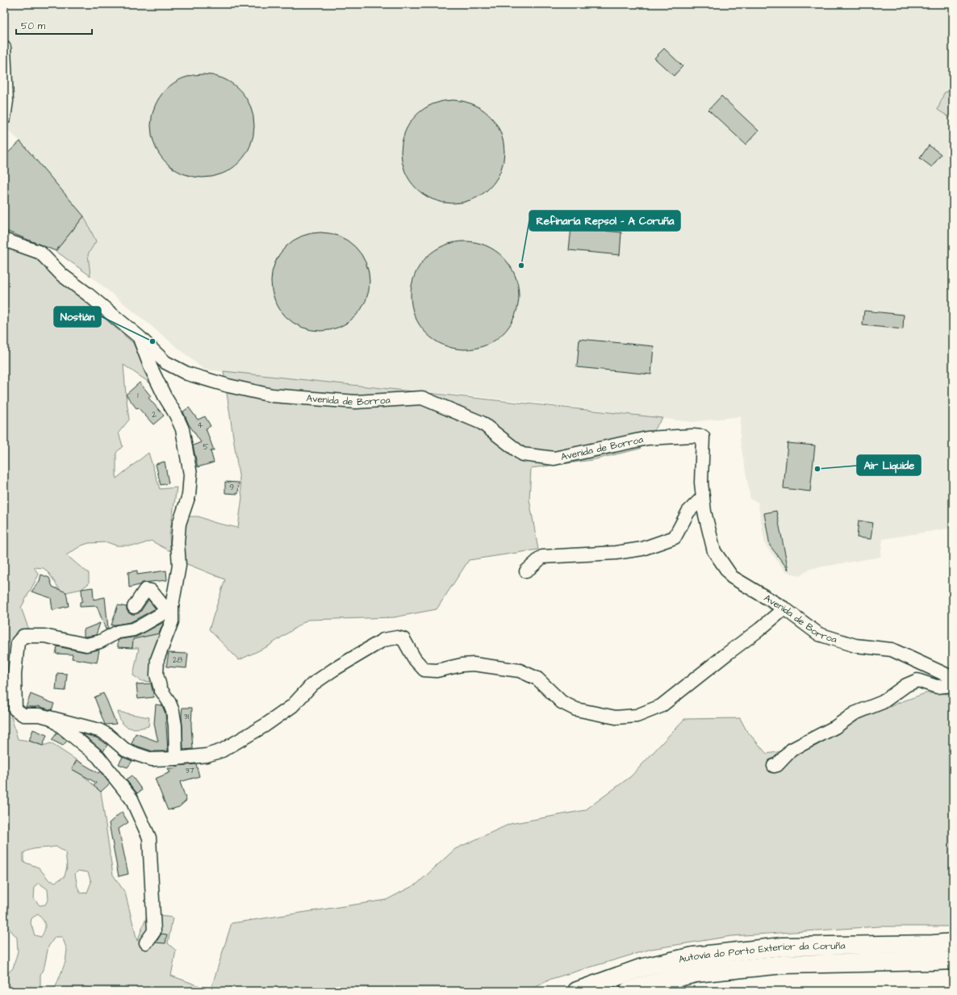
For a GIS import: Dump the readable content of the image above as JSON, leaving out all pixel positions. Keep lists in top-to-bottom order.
{
  "streets": {
    "highway": ["Autovía do Porto Exterior da Coruña"],
    "street": ["Avenida de Borroa"]
  },
  "places": ["Refinaría Repsol - A Coruña", "Nostián", "Air Liquide"],
  "house_numbers": [
    "1",
    "2",
    "4",
    "5",
    "9",
    "28",
    "31",
    "37"
  ],
  "scale_bar": "50 m"
}
